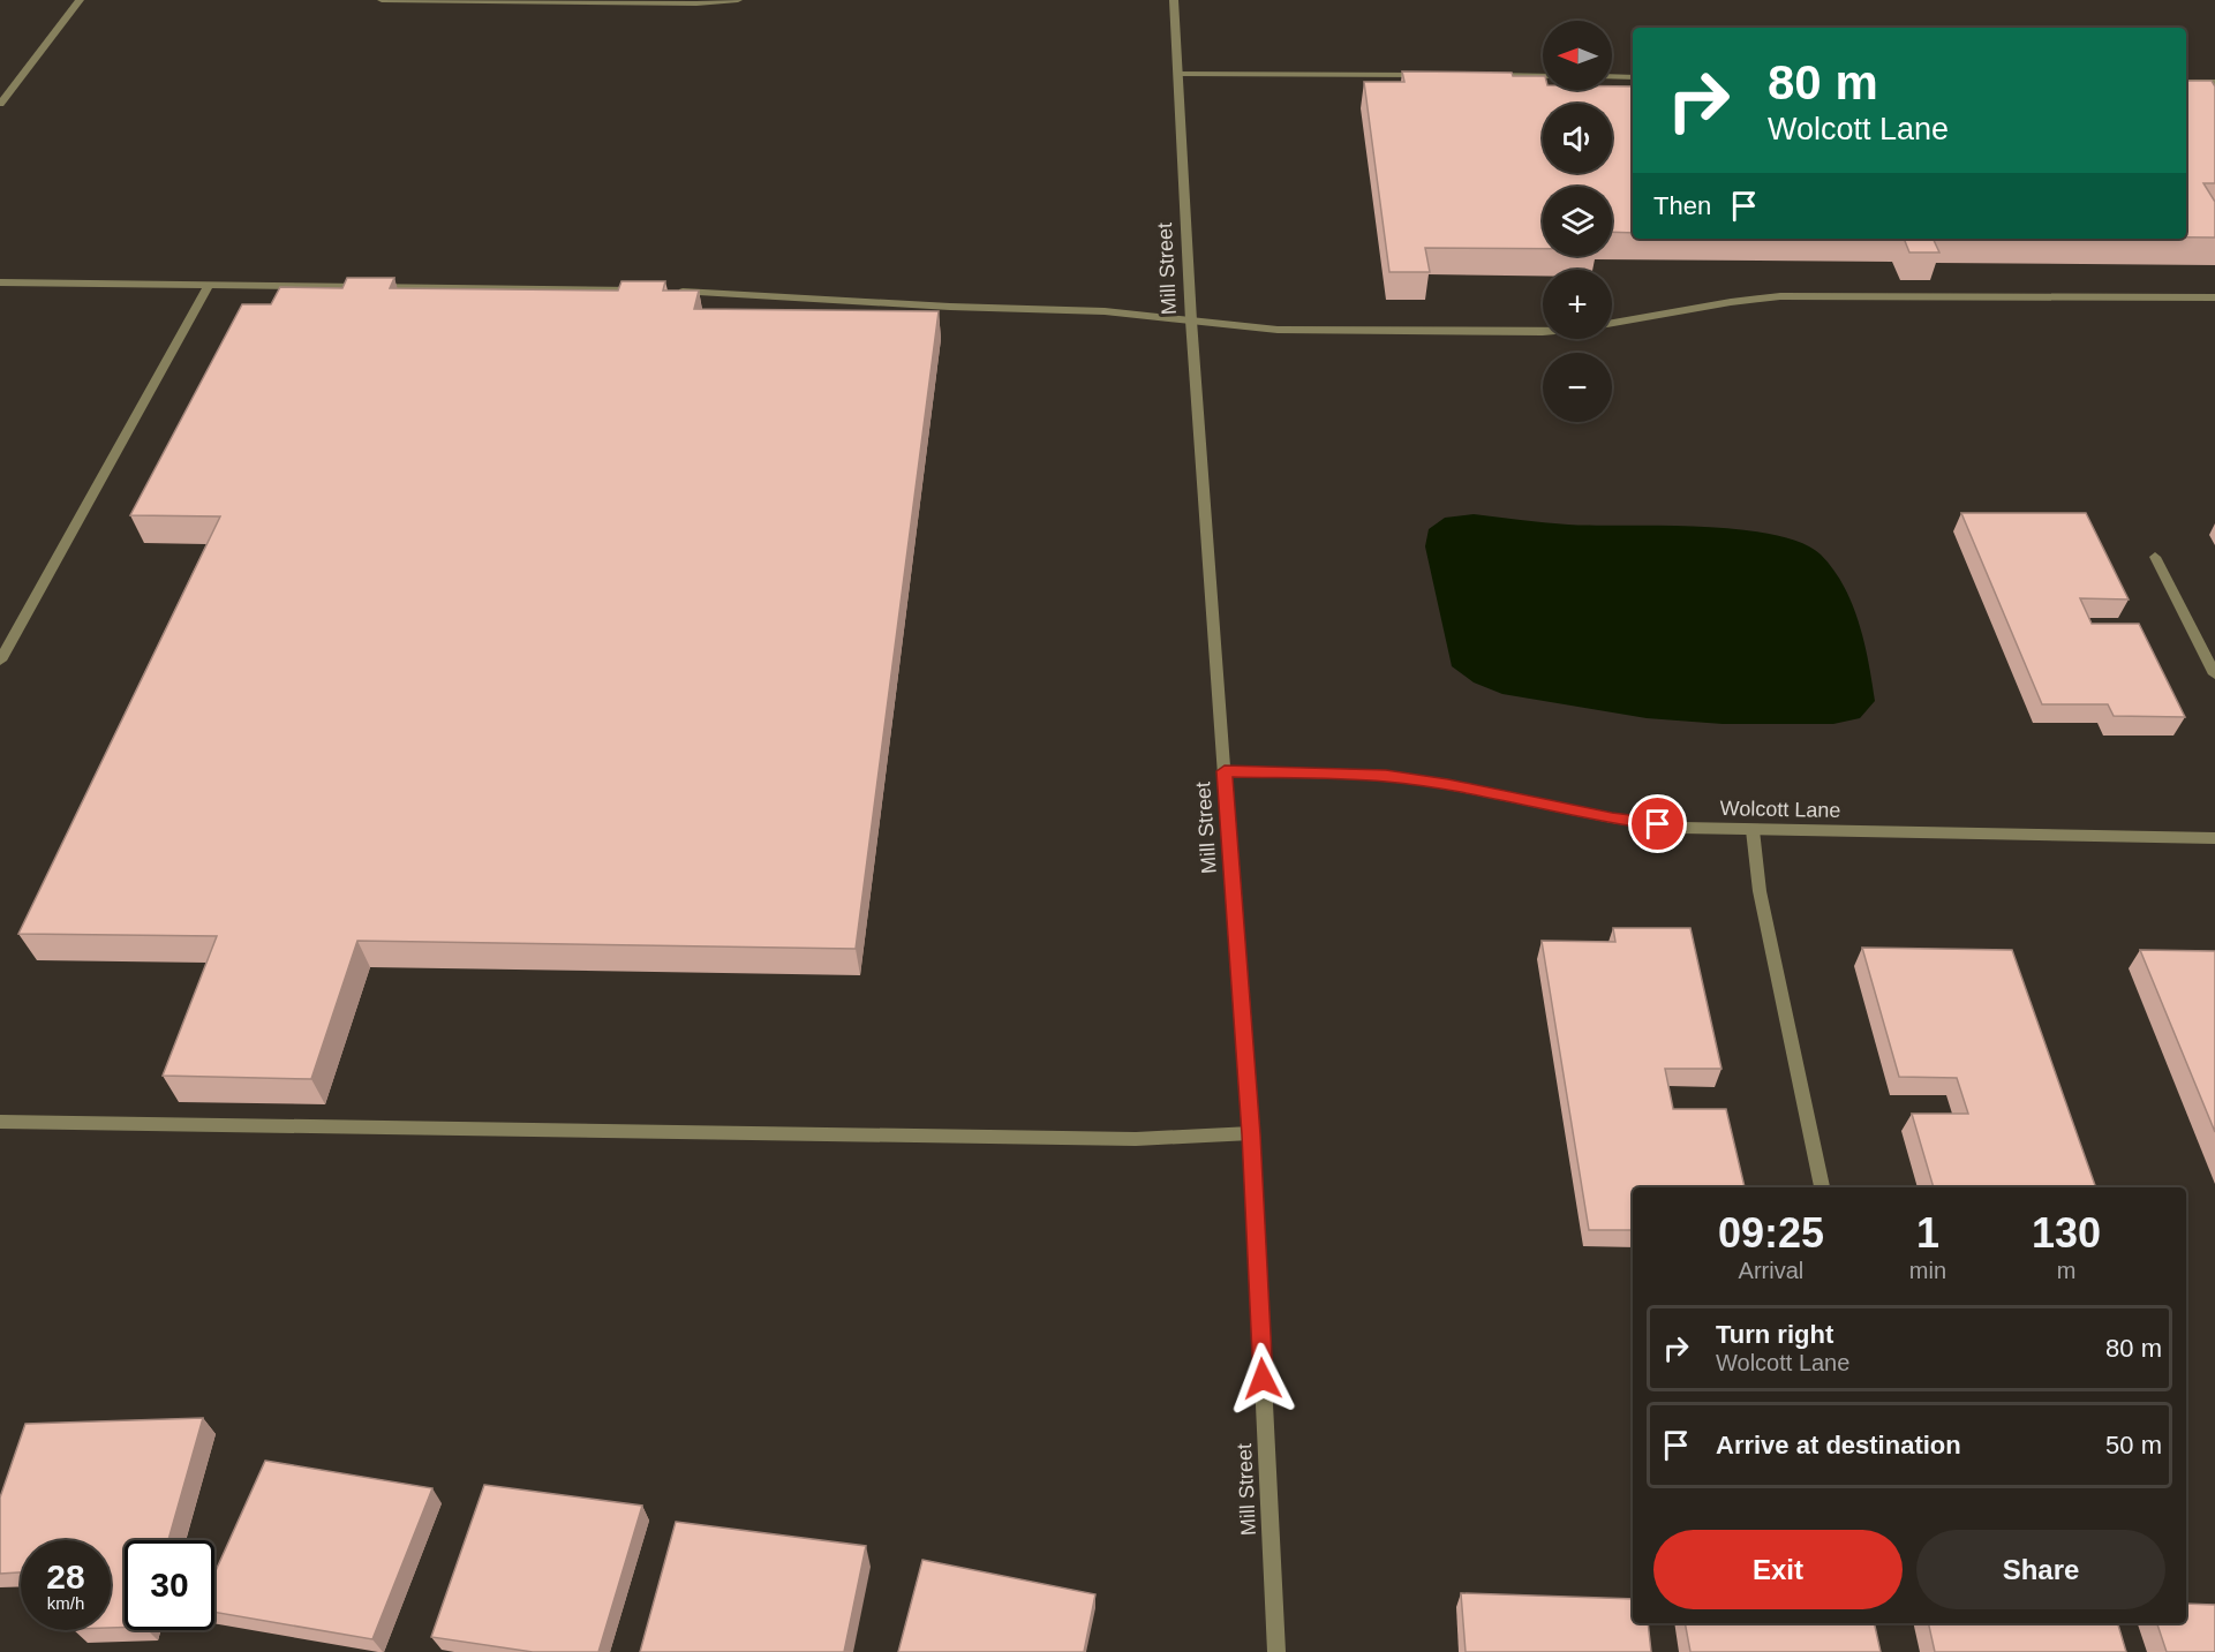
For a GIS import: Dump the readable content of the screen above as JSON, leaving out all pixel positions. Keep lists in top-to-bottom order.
{
  "streets": {
    "street": ["Mill Street", "Wolcott Lane"]
  },
  "crossings": [
    ["Mill Street", "Wolcott Lane"]
  ],
  "north": "left",
  "page": {
    "map_buttons": ["+", "−"],
    "turn": ["80 m", "Wolcott Lane"],
    "then": "Then",
    "eta": [
      "09:25",
      "Arrival",
      "1",
      "min",
      "130",
      "m"
    ],
    "list": [
      {
        "name": "Turn right",
        "note": "Wolcott Lane",
        "value": "80 m"
      },
      {
        "name": "Arrive at destination",
        "value": "50 m"
      }
    ],
    "buttons": ["Exit", "Share"],
    "speed": "28 km/h",
    "limit": "30"
  }
}
